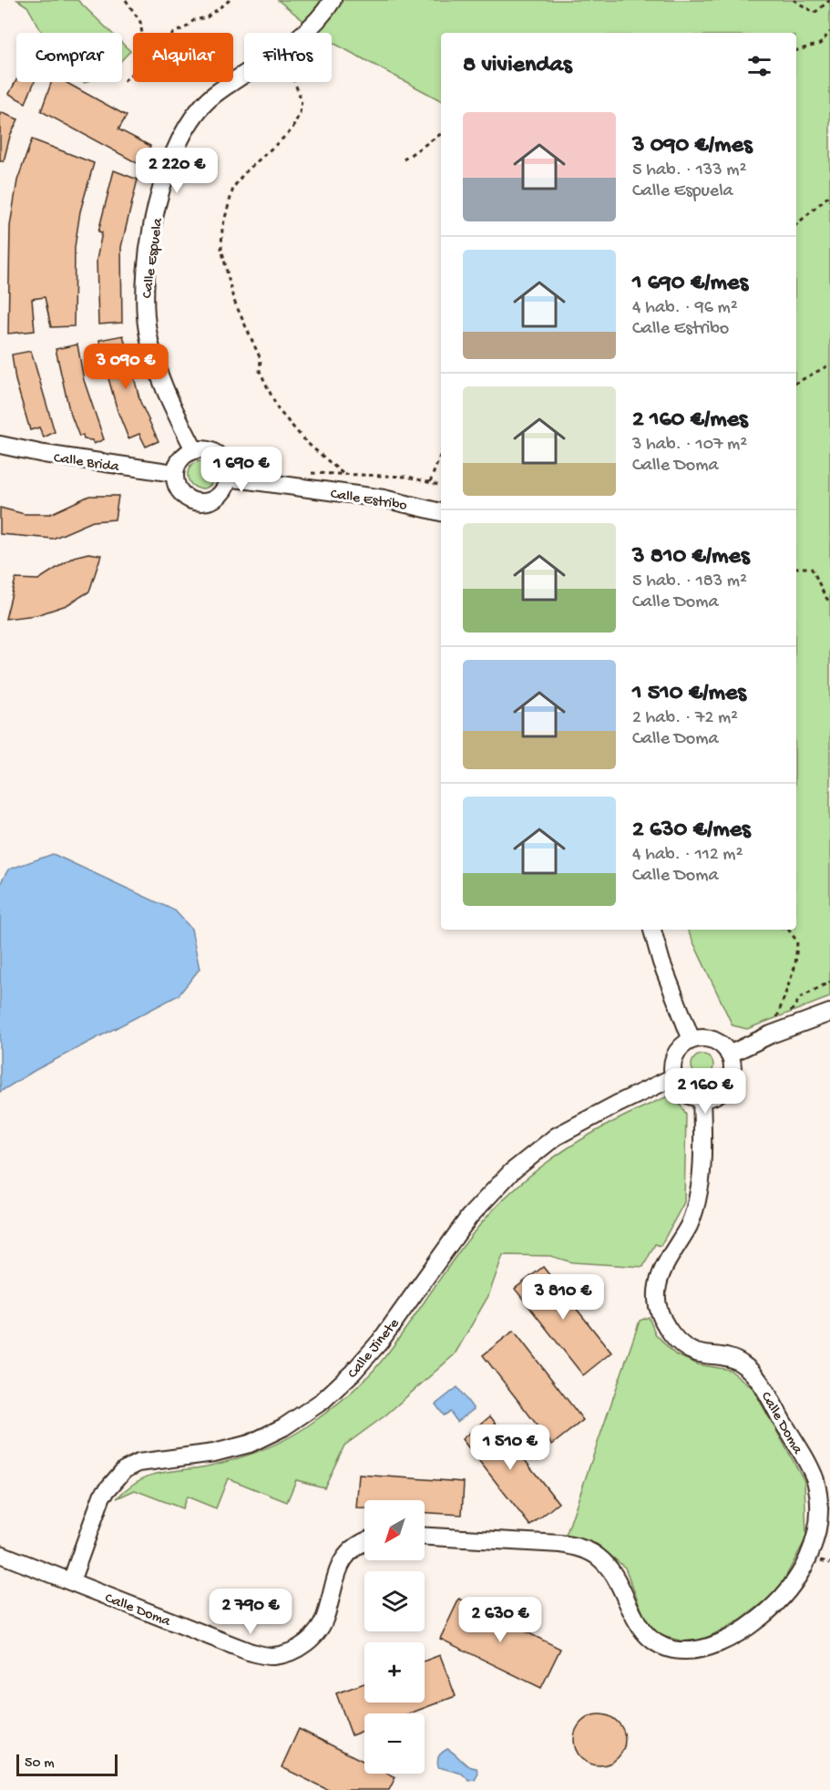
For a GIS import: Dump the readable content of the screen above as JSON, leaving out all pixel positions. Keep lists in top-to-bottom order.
{
  "streets": {
    "street": [
      "Calle Espuela",
      "Calle Brida",
      "Calle Estribo",
      "Calle Jinete",
      "Calle Doma"
    ]
  },
  "crossings": [
    ["Calle Espuela", "Calle Brida"],
    ["Calle Espuela", "Calle Estribo"],
    ["Calle Brida", "Calle Estribo"],
    ["Calle Jinete", "Calle Doma"]
  ],
  "scale_bar": "50 m",
  "north": "bottom left",
  "page": {
    "chip": ["Comprar", "Alquilar", "Filtros"],
    "heading": "8 viviendas",
    "list": [
      {
        "name": "3 090 €/mes",
        "note": "5 hab. · 133 m² · Calle Espuela"
      },
      {
        "name": "1 690 €/mes",
        "note": "4 hab. · 96 m² · Calle Estribo"
      },
      {
        "name": "2 160 €/mes",
        "note": "3 hab. · 107 m² · Calle Doma"
      },
      {
        "name": "3 810 €/mes",
        "note": "5 hab. · 183 m² · Calle Doma"
      },
      {
        "name": "1 510 €/mes",
        "note": "2 hab. · 72 m² · Calle Doma"
      },
      {
        "name": "2 630 €/mes",
        "note": "4 hab. · 112 m² · Calle Doma"
      }
    ],
    "price": [
      "2 220 €",
      "3 090 €",
      "1 690 €",
      "2 160 €",
      "3 810 €",
      "1 510 €",
      "2 790 €",
      "2 630 €"
    ],
    "map_buttons": ["+", "−"],
    "scale": "50 m"
  }
}
